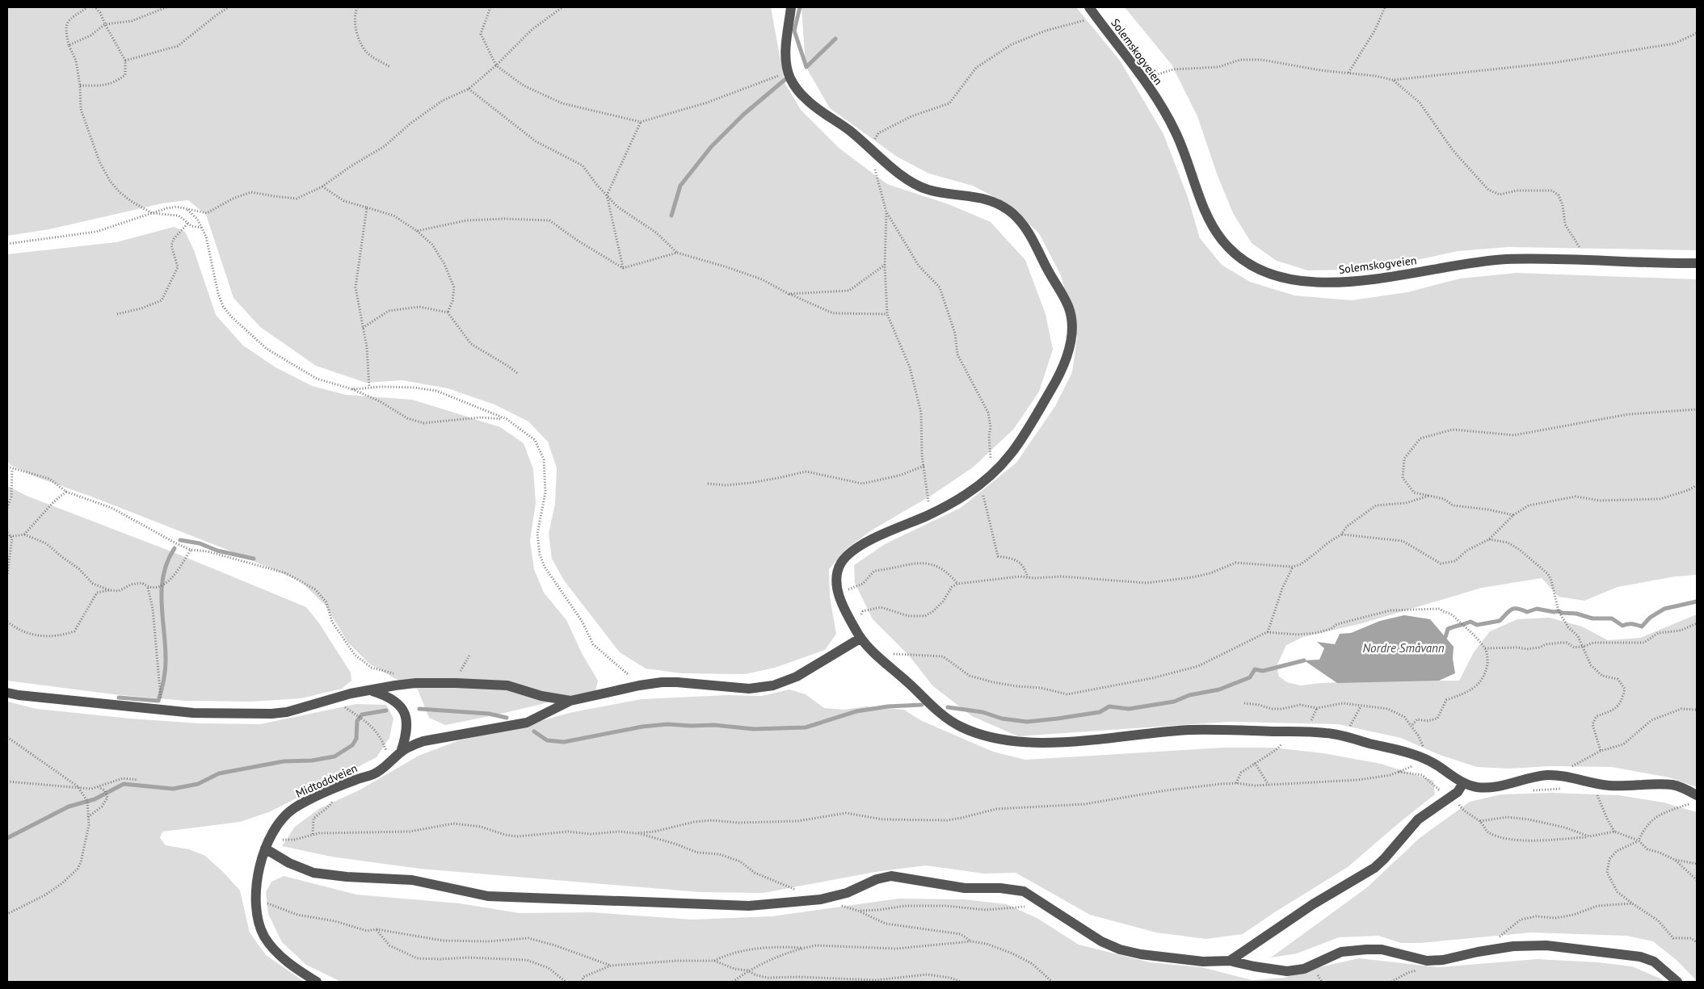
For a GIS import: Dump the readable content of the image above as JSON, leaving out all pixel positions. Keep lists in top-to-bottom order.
{
  "streets": {
    "street": ["Solemskogveien", "Midtoddveien"]
  },
  "water": ["Nordre Småvann"]
}
